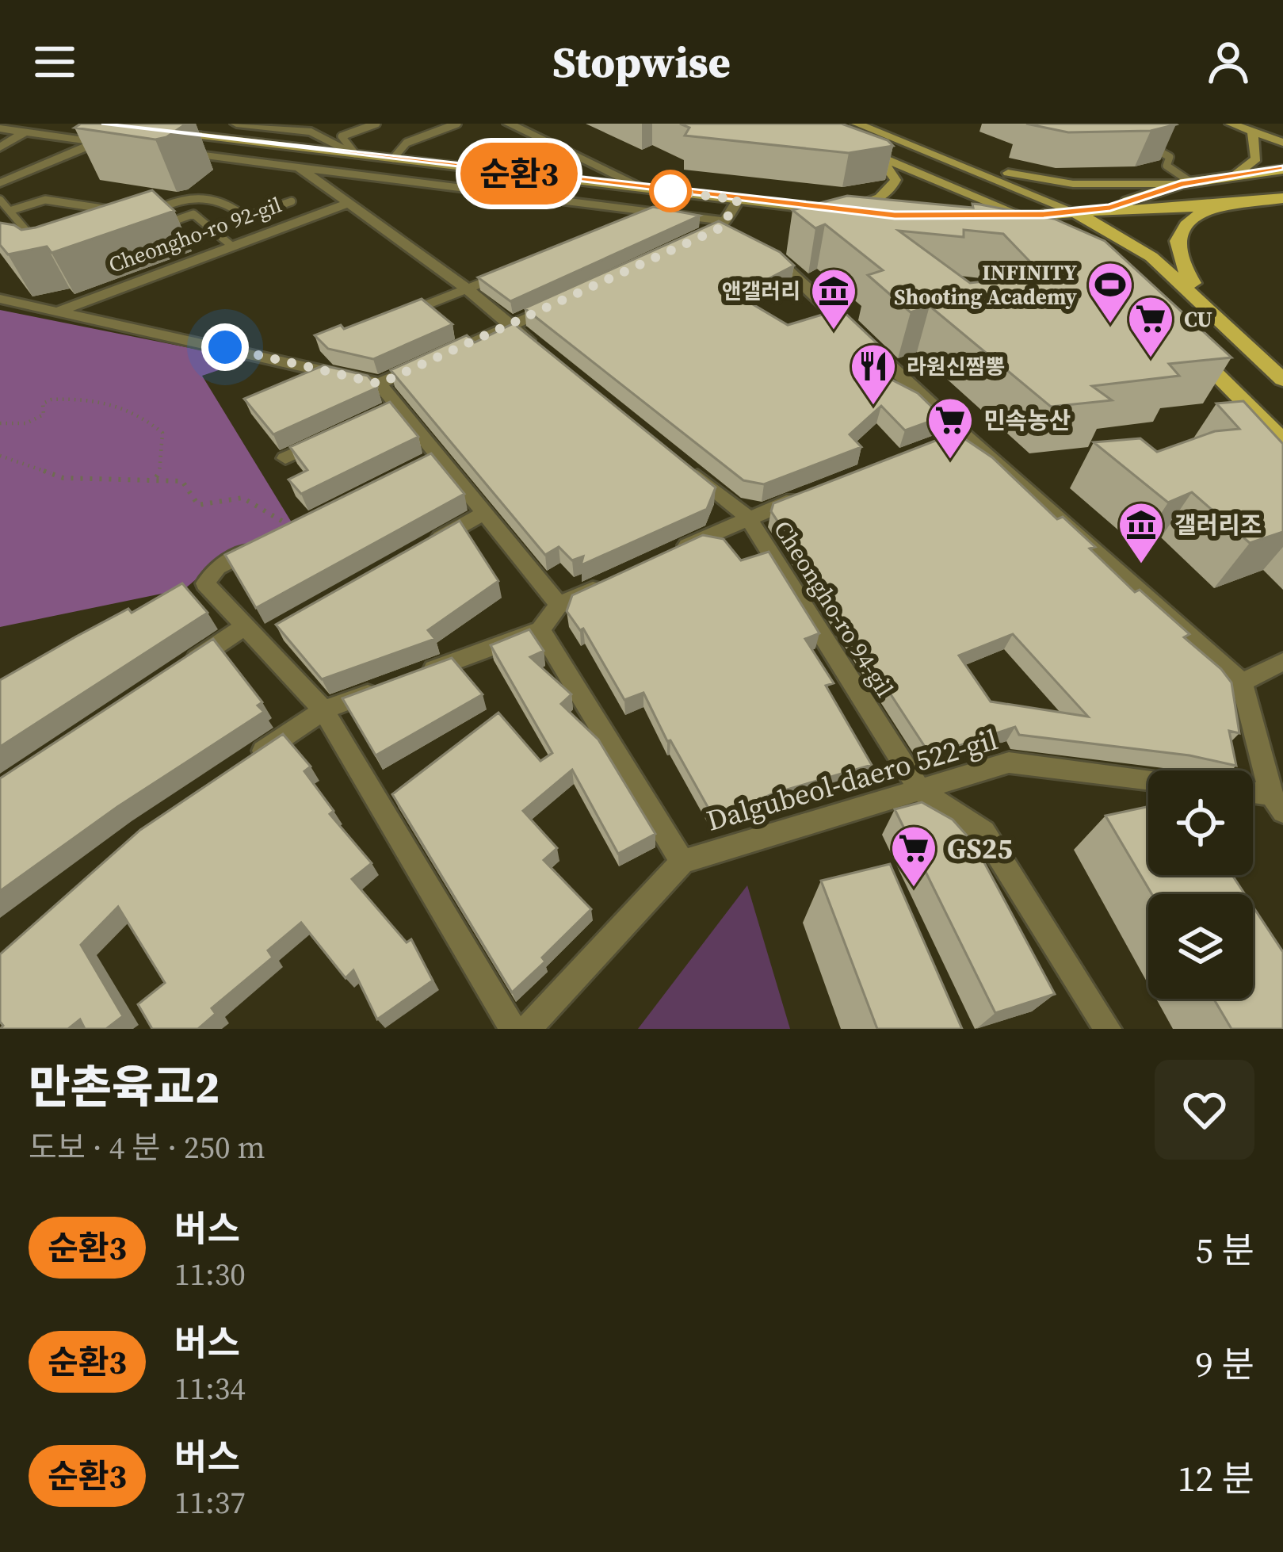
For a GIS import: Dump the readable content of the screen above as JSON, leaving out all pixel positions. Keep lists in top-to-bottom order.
{
  "streets": {
    "street": ["Cheongho-ro 92-gil", "Cheongho-ro 94-gil", "Dalgubeol-daero 522-gil"]
  },
  "crossings": [
    ["Cheongho-ro 94-gil", "Dalgubeol-daero 522-gil"]
  ],
  "places": {
    "sports": ["INFINITY Shooting Academy"],
    "museum": ["앤갤러리", "갤러리조"],
    "supermarket": ["CU", "민속농산", "GS25"],
    "restaurant": ["라원신짬뽕"]
  },
  "lines": ["bus line 순환3"],
  "page": {
    "header": "Stopwise",
    "on_map": "순환3",
    "heading": ["만촌육교2", "도보 · 4 분 · 250 m"],
    "list": [
      {
        "mark": "순환3",
        "name": "버스",
        "note": "11:30",
        "value": "5 분"
      },
      {
        "mark": "순환3",
        "name": "버스",
        "note": "11:34",
        "value": "9 분"
      },
      {
        "mark": "순환3",
        "name": "버스",
        "note": "11:37",
        "value": "12 분"
      }
    ]
  }
}
